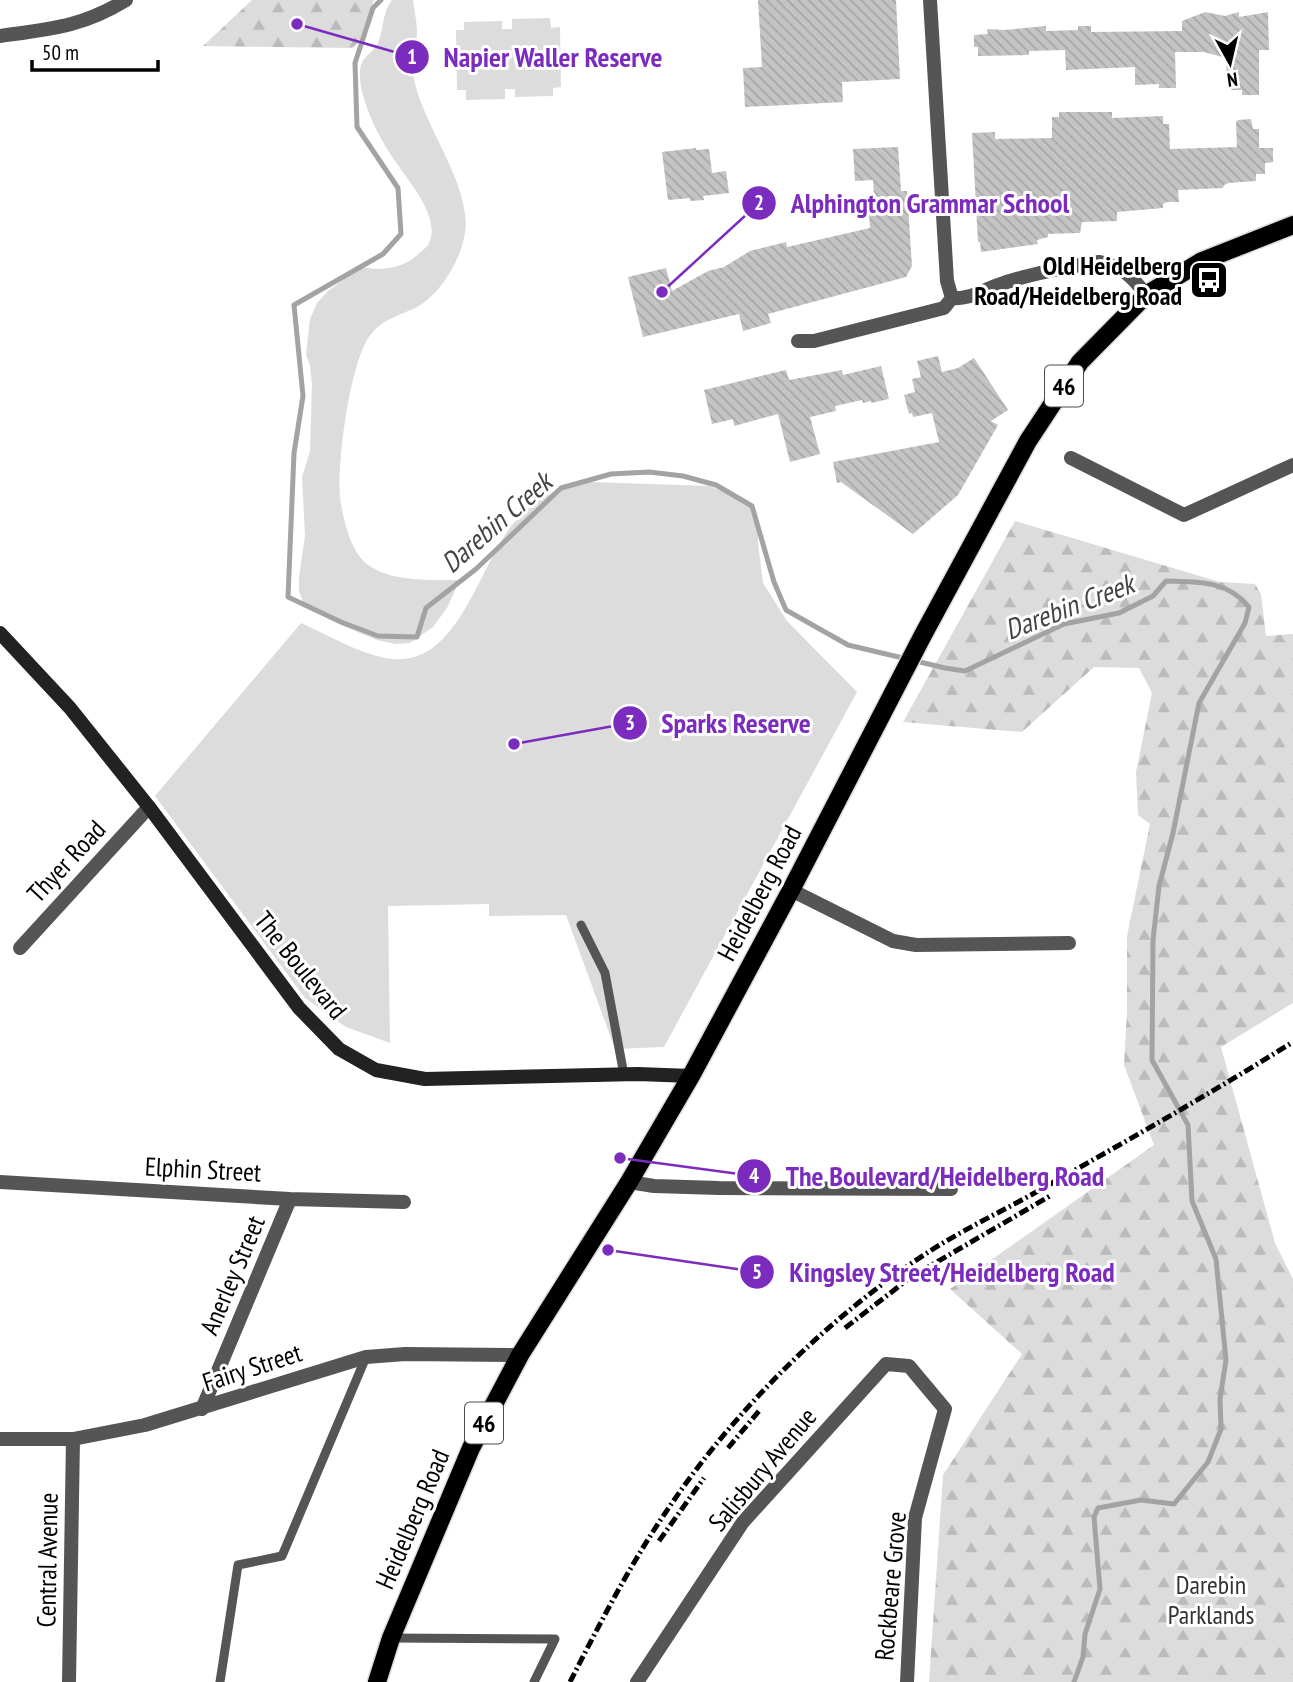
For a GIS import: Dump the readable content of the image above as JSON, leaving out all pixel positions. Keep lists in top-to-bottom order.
{
  "streets": {
    "main road": ["46", "Heidelberg Road"],
    "street": [
      "Thyer Road",
      "The Boulevard",
      "Elphin Street",
      "Anerley Street",
      "Fairy Street",
      "Salisbury Avenue",
      "Central Avenue",
      "Rockbeare Grove"
    ]
  },
  "crossings": [
    ["Thyer Road", "The Boulevard"],
    ["Heidelberg Road", "The Boulevard"],
    ["Heidelberg Road", "Fairy Street"],
    ["Elphin Street", "Anerley Street"],
    ["Anerley Street", "Fairy Street"],
    ["Fairy Street", "Central Avenue"],
    ["Salisbury Avenue", "Rockbeare Grove"]
  ],
  "water": ["Darebin Creek"],
  "parks": ["Darebin Parklands"],
  "places": {
    "other": [
      "Napier Waller Reserve",
      "Alphington Grammar School",
      "Sparks Reserve",
      "The Boulevard/Heidelberg Road",
      "Kingsley Street/Heidelberg Road"
    ],
    "bus stop": ["Old Heidelberg Road/Heidelberg Road"]
  },
  "scale_bar": "50 m",
  "north": "bottom"
}
